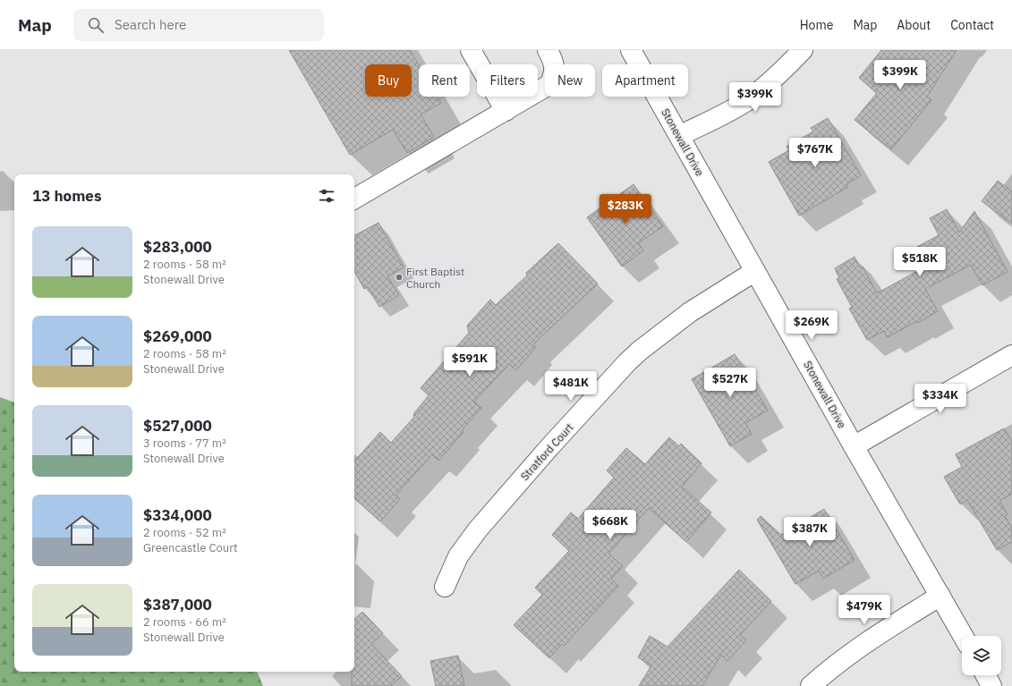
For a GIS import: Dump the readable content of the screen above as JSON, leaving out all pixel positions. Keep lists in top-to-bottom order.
{
  "streets": {
    "street": ["Stonewall Drive", "Stratford Court"]
  },
  "crossings": [
    ["Stonewall Drive", "Stratford Court"]
  ],
  "places": ["First Baptist Church"],
  "page": {
    "header": "Map",
    "search": "Search here",
    "nav": [
      "Home",
      "Map",
      "About",
      "Contact"
    ],
    "price": [
      "$399K",
      "$399K",
      "$767K",
      "$283K",
      "$518K",
      "$269K",
      "$591K",
      "$527K",
      "$481K",
      "$334K",
      "$668K",
      "$387K",
      "$479K"
    ],
    "chip": [
      "Buy",
      "Rent",
      "Filters",
      "New",
      "Apartment"
    ],
    "heading": "13 homes",
    "list": [
      {
        "name": "$283,000",
        "note": "2 rooms · 58 m² · Stonewall Drive"
      },
      {
        "name": "$269,000",
        "note": "2 rooms · 58 m² · Stonewall Drive"
      },
      {
        "name": "$527,000",
        "note": "3 rooms · 77 m² · Stonewall Drive"
      },
      {
        "name": "$334,000",
        "note": "2 rooms · 52 m² · Greencastle Court"
      },
      {
        "name": "$387,000",
        "note": "2 rooms · 66 m² · Stonewall Drive"
      }
    ]
  }
}
